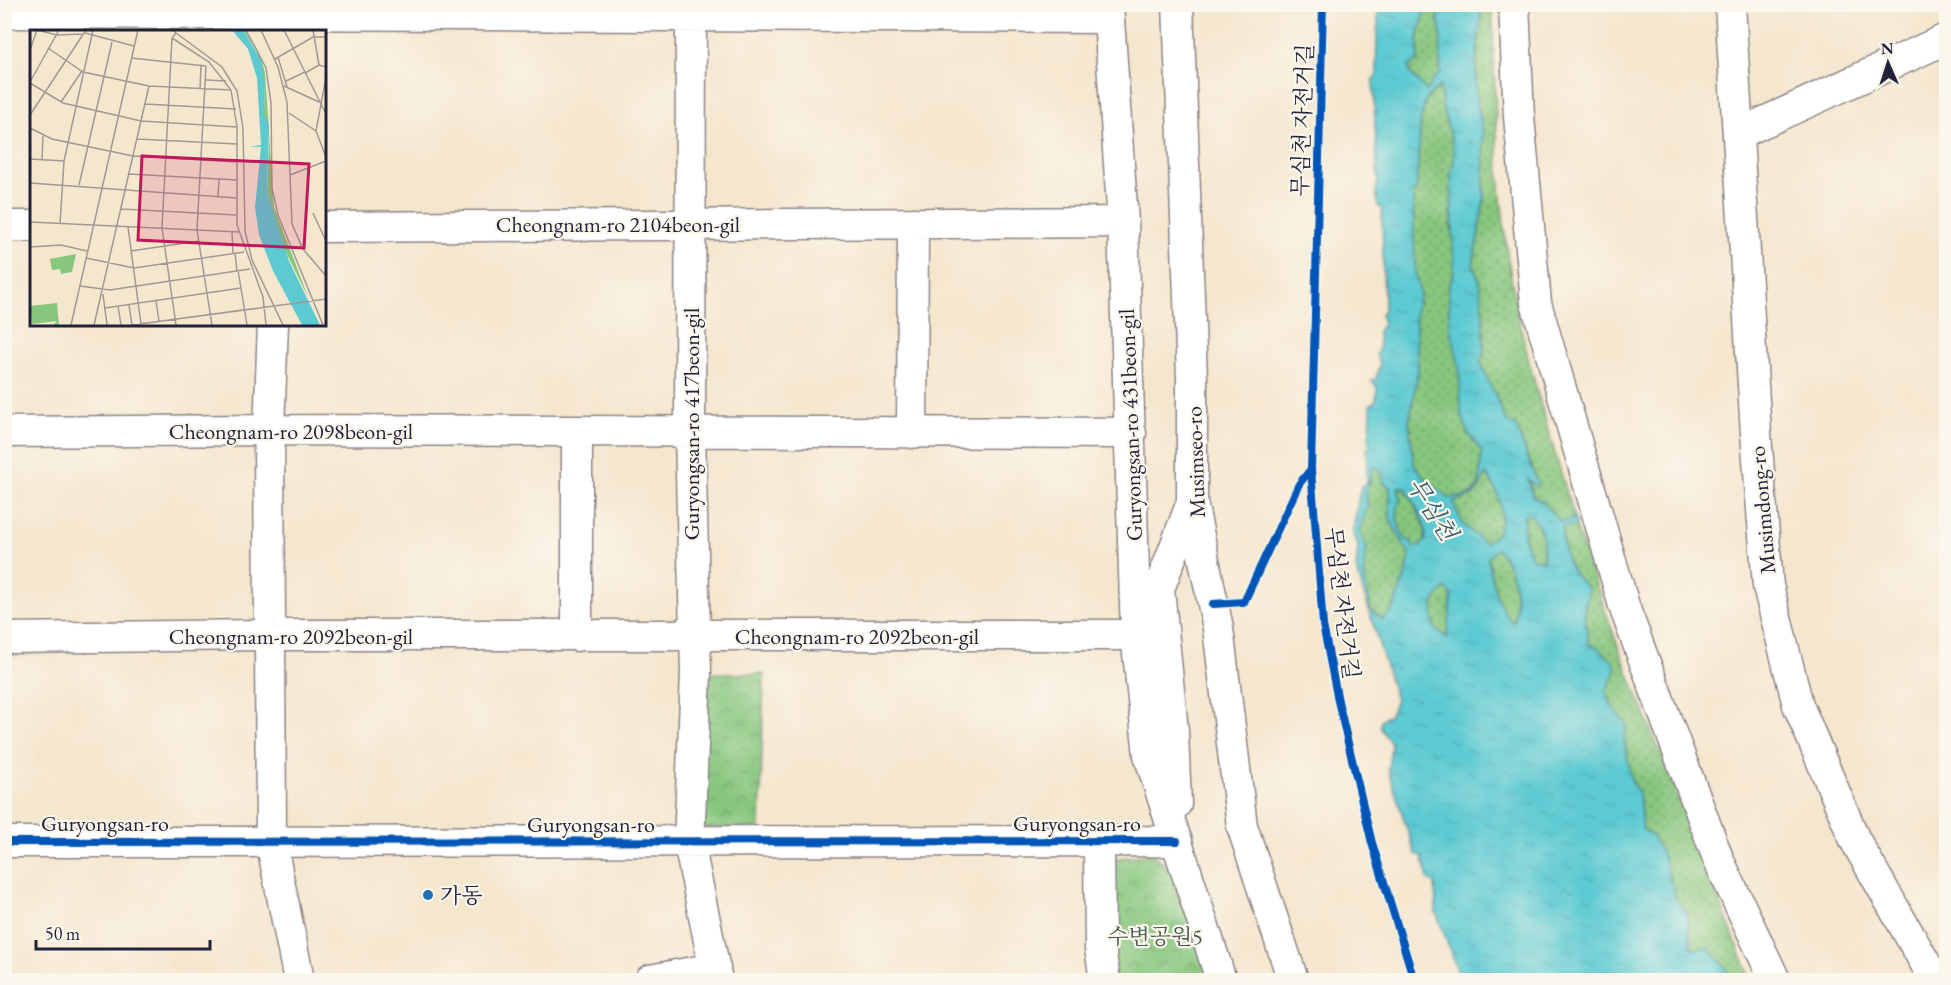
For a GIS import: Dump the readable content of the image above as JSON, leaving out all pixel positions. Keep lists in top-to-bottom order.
{
  "streets": {
    "street": [
      "Cheongnam-ro 2104beon-gil",
      "Guryongsan-ro 417beon-gil",
      "Guryongsan-ro 431beon-gil",
      "Cheongnam-ro 2098beon-gil",
      "Musimseo-ro",
      "Musimdong-ro",
      "Cheongnam-ro 2092beon-gil",
      "Guryongsan-ro"
    ],
    "cycle path": ["무심천 자전거길"]
  },
  "crossings": [
    ["Cheongnam-ro 2104beon-gil", "Guryongsan-ro 417beon-gil"],
    ["Cheongnam-ro 2104beon-gil", "Guryongsan-ro 431beon-gil"],
    ["Guryongsan-ro 417beon-gil", "Cheongnam-ro 2098beon-gil"],
    ["Guryongsan-ro 417beon-gil", "Cheongnam-ro 2092beon-gil"],
    ["Guryongsan-ro 417beon-gil", "Guryongsan-ro"],
    ["Guryongsan-ro 431beon-gil", "Cheongnam-ro 2098beon-gil"],
    ["Guryongsan-ro 431beon-gil", "Cheongnam-ro 2092beon-gil"],
    ["Guryongsan-ro 431beon-gil", "Guryongsan-ro"]
  ],
  "water": ["무심천"],
  "parks": ["수변공원5"],
  "places": ["가동"],
  "scale_bar": "50 m",
  "north": "top"
}
